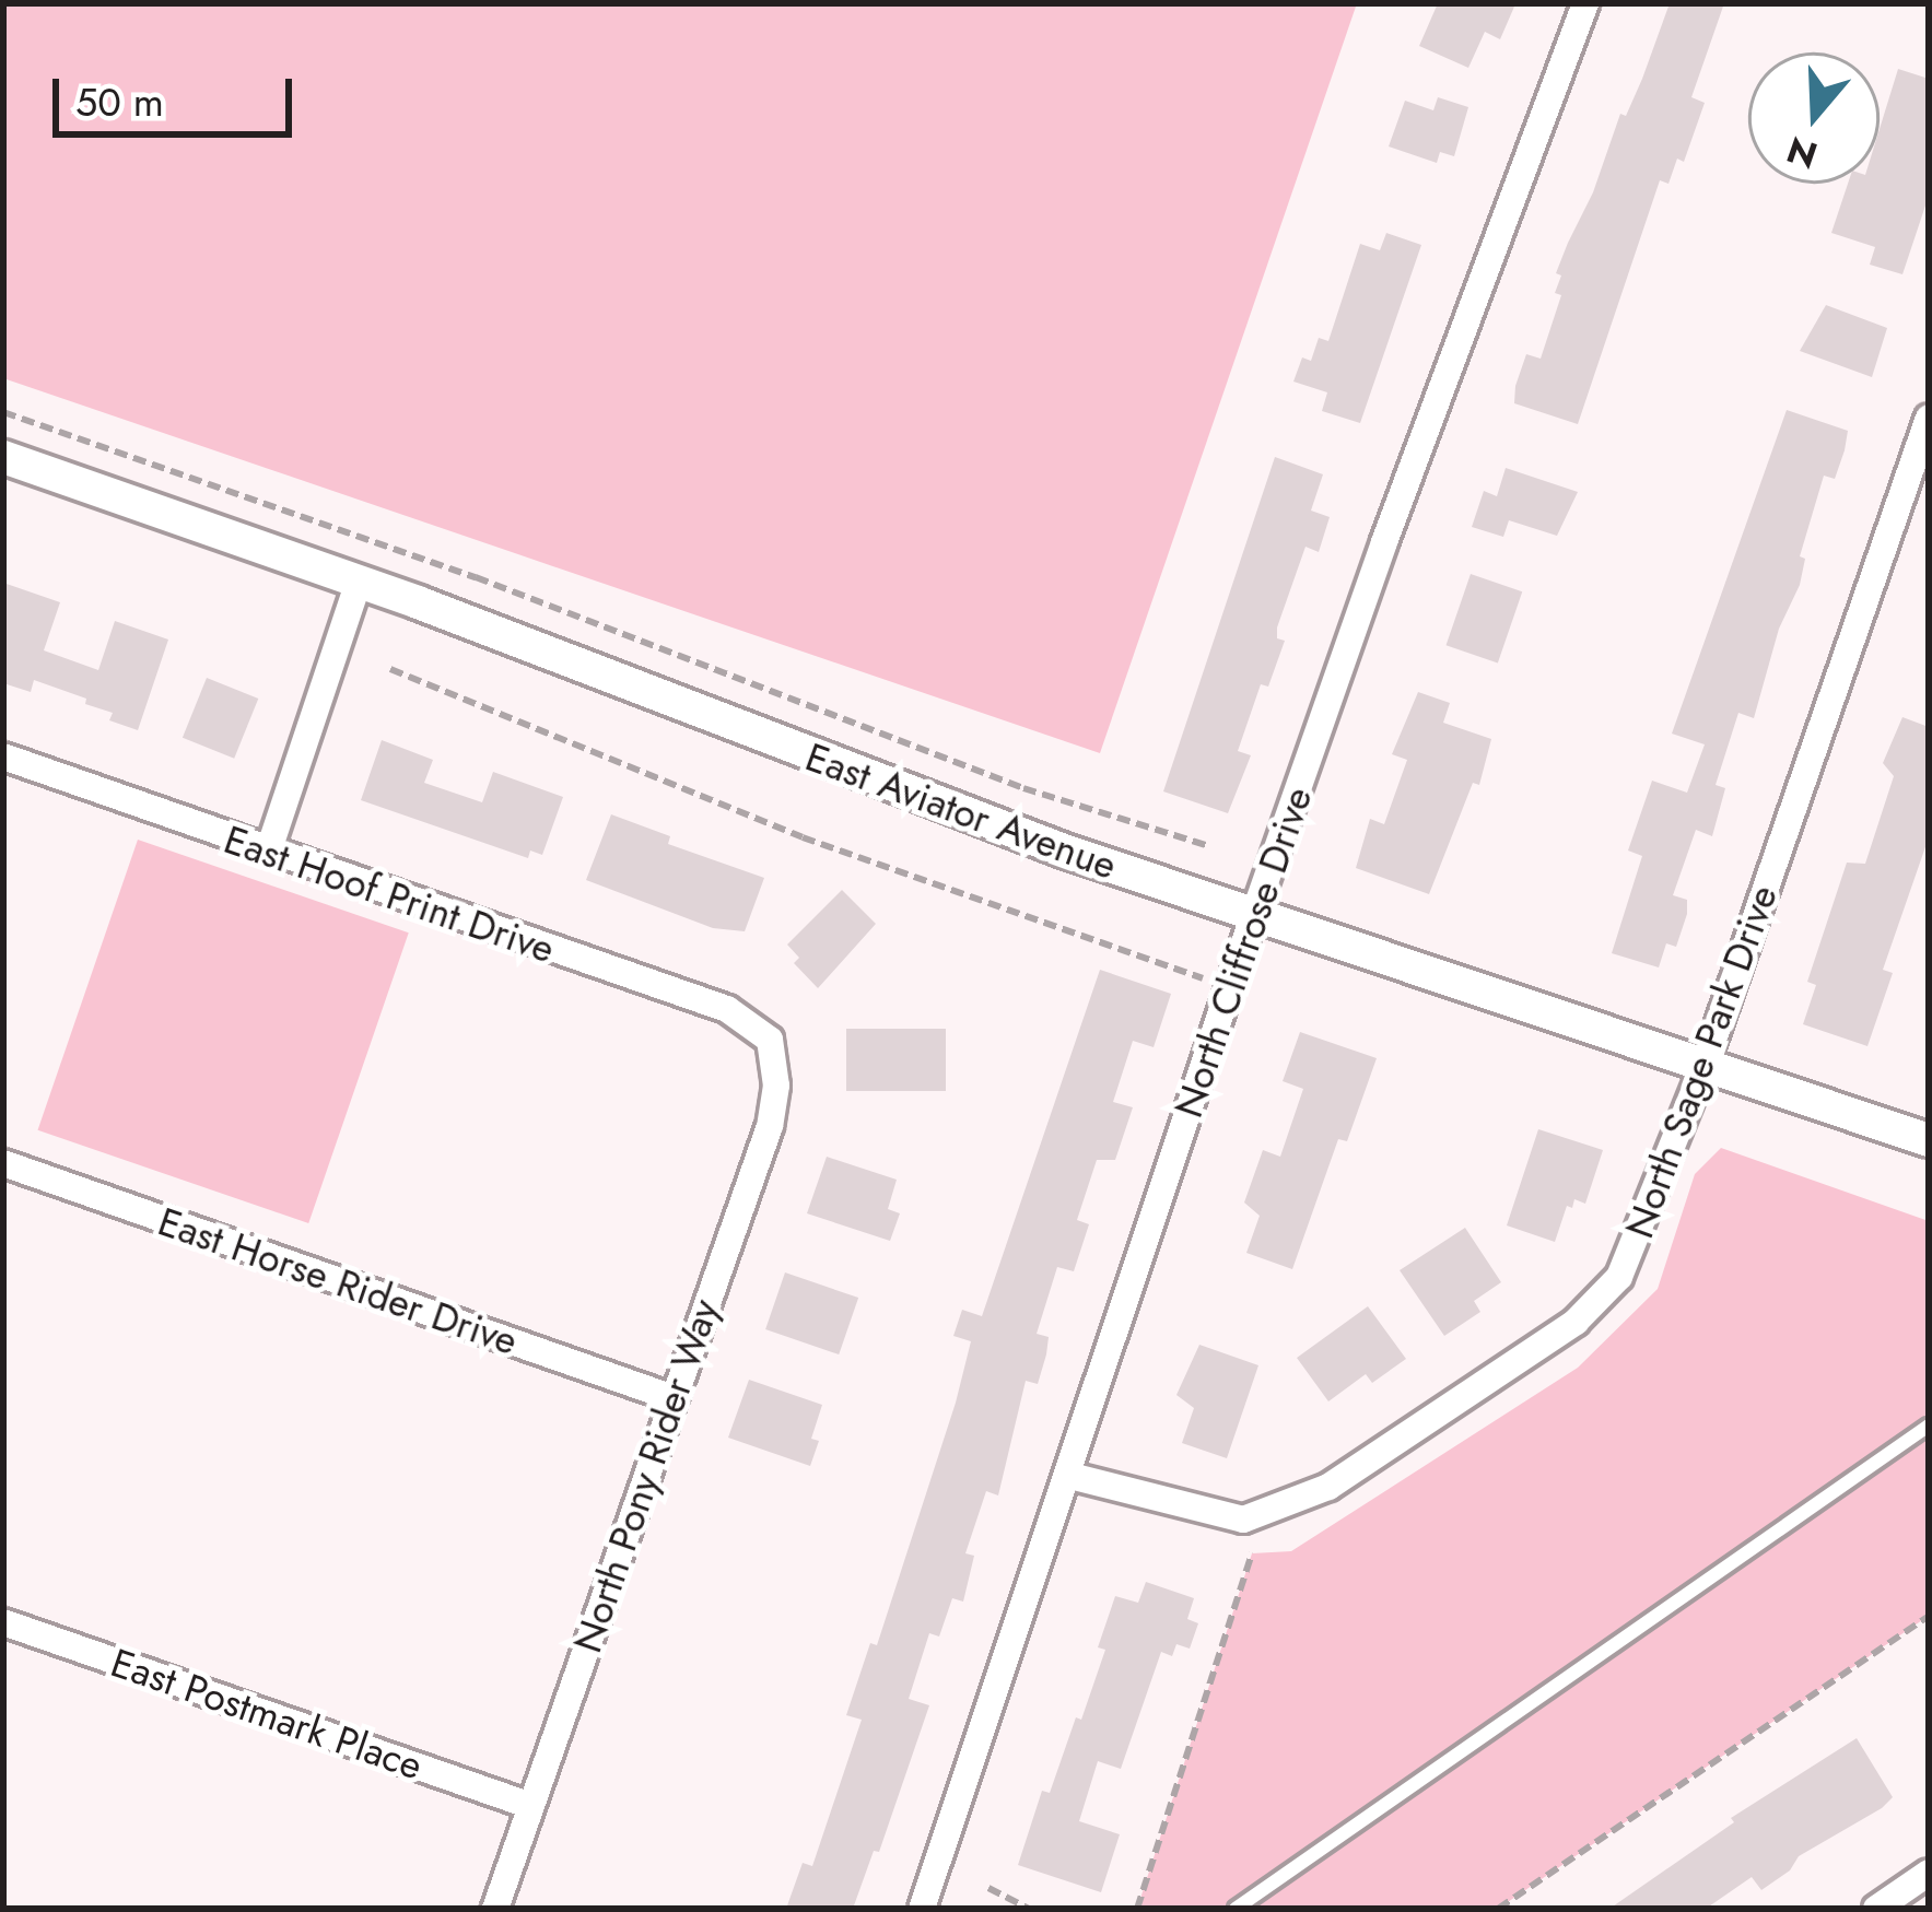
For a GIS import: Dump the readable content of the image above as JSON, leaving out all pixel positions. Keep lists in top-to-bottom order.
{
  "streets": {
    "street": [
      "East Aviator Avenue",
      "East Hoof Print Drive",
      "North Cliffrose Drive",
      "North Sage Park Drive",
      "East Horse Rider Drive",
      "North Pony Rider Way",
      "East Postmark Place"
    ]
  },
  "crossings": [
    ["East Aviator Avenue", "North Cliffrose Drive"],
    ["East Aviator Avenue", "North Sage Park Drive"],
    ["East Hoof Print Drive", "North Pony Rider Way"],
    ["North Cliffrose Drive", "North Sage Park Drive"],
    ["East Horse Rider Drive", "North Pony Rider Way"],
    ["North Pony Rider Way", "East Postmark Place"]
  ],
  "scale_bar": "50 m",
  "north": "bottom"
}
